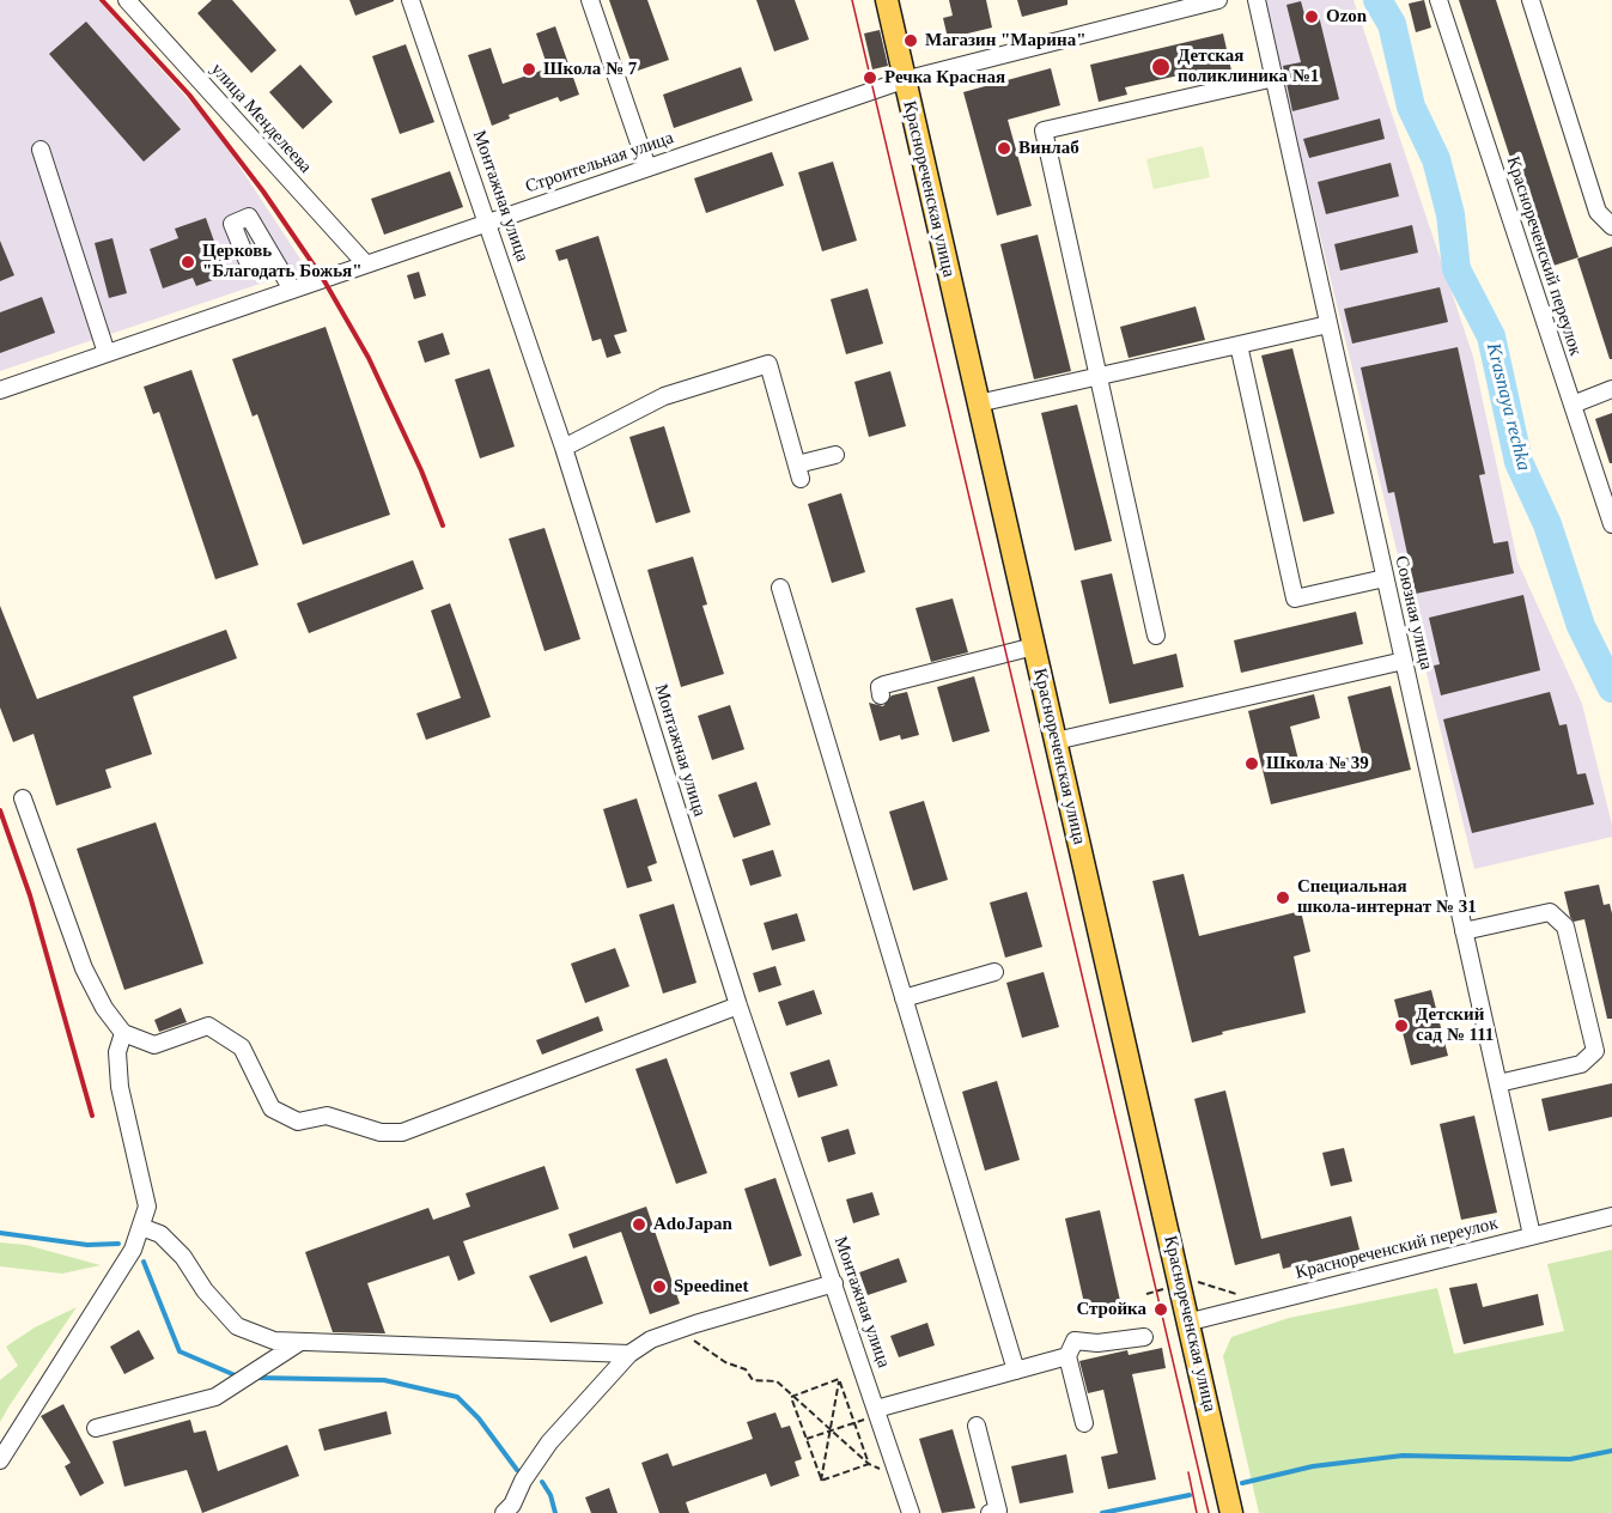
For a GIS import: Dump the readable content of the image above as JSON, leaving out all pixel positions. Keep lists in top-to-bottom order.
{
  "streets": {
    "main road": ["Краснореченская улица"],
    "street": [
      "улица Менделеева",
      "Строительная улица",
      "Монтажная улица",
      "Краснореченский переулок",
      "Союзная улица"
    ]
  },
  "crossings": [
    ["улица Менделеева", "Строительная улица"],
    ["Строительная улица", "Краснореченская улица"],
    ["Строительная улица", "Монтажная улица"],
    ["Краснореченская улица", "Краснореченский переулок"],
    ["Краснореченский переулок", "Союзная улица"]
  ],
  "water": ["Krasnaya rechka"],
  "places": [
    "Ozon",
    "Магазин \"Марина\"",
    "Детская поликлиника №1",
    "Школа № 7",
    "Речка Красная",
    "Винлаб",
    "Церковь \"Благодать Божья\"",
    "Школа № 39",
    "Специальная школа-интернат № 31",
    "Детский сад № 111",
    "AdoJapan",
    "Speedinet",
    "Стройка"
  ]
}
